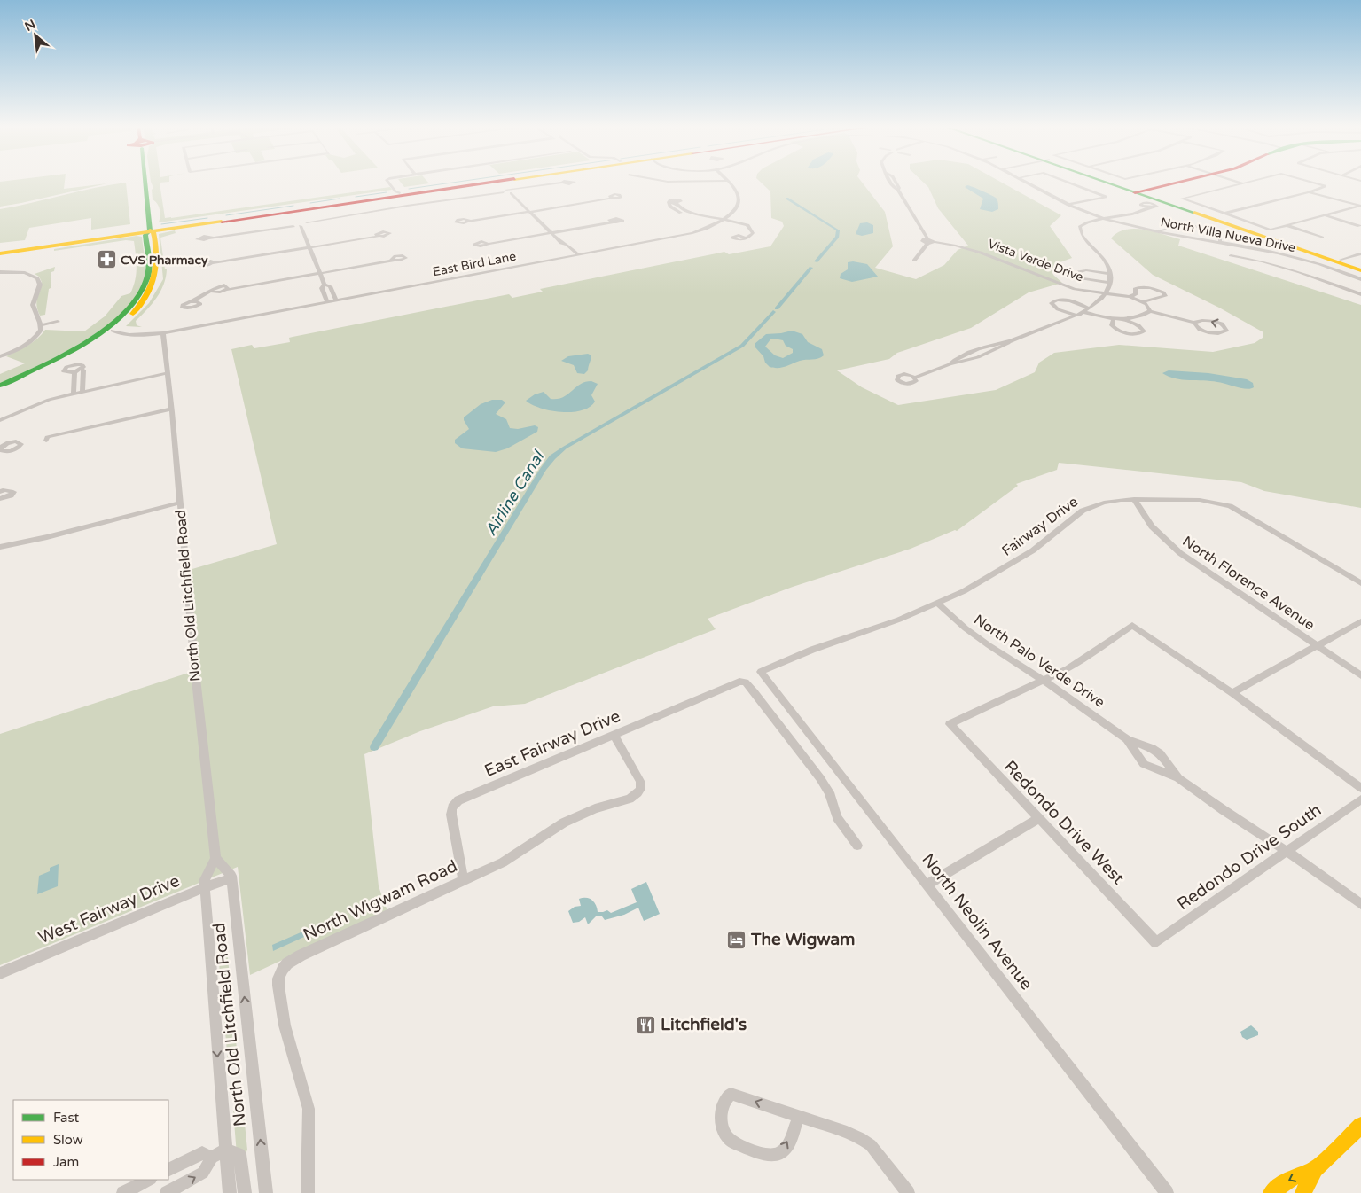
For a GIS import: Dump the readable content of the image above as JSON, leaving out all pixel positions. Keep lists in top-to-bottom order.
{
  "streets": {
    "street": [
      "North Villa Nueva Drive",
      "Vista Verde Drive",
      "East Bird Lane",
      "Fairway Drive",
      "North Florence Avenue",
      "North Old Litchfield Road",
      "North Palo Verde Drive",
      "East Fairway Drive",
      "Redondo Drive West",
      "Redondo Drive South",
      "North Wigwam Road",
      "West Fairway Drive",
      "North Neolin Avenue"
    ]
  },
  "crossings": [
    ["East Bird Lane", "North Old Litchfield Road"],
    ["Fairway Drive", "North Florence Avenue"],
    ["Fairway Drive", "North Palo Verde Drive"],
    ["Fairway Drive", "North Neolin Avenue"],
    ["North Old Litchfield Road", "West Fairway Drive"],
    ["North Palo Verde Drive", "Redondo Drive West"],
    ["North Palo Verde Drive", "Redondo Drive South"],
    ["East Fairway Drive", "North Wigwam Road"],
    ["Redondo Drive West", "Redondo Drive South"]
  ],
  "water": ["Airline Canal"],
  "places": {
    "pharmacy": ["CVS Pharmacy"],
    "hotel": ["The Wigwam"],
    "restaurant": ["Litchfield's"]
  },
  "legend": ["Fast", "Slow", "Jam"],
  "north": "top left"
}
